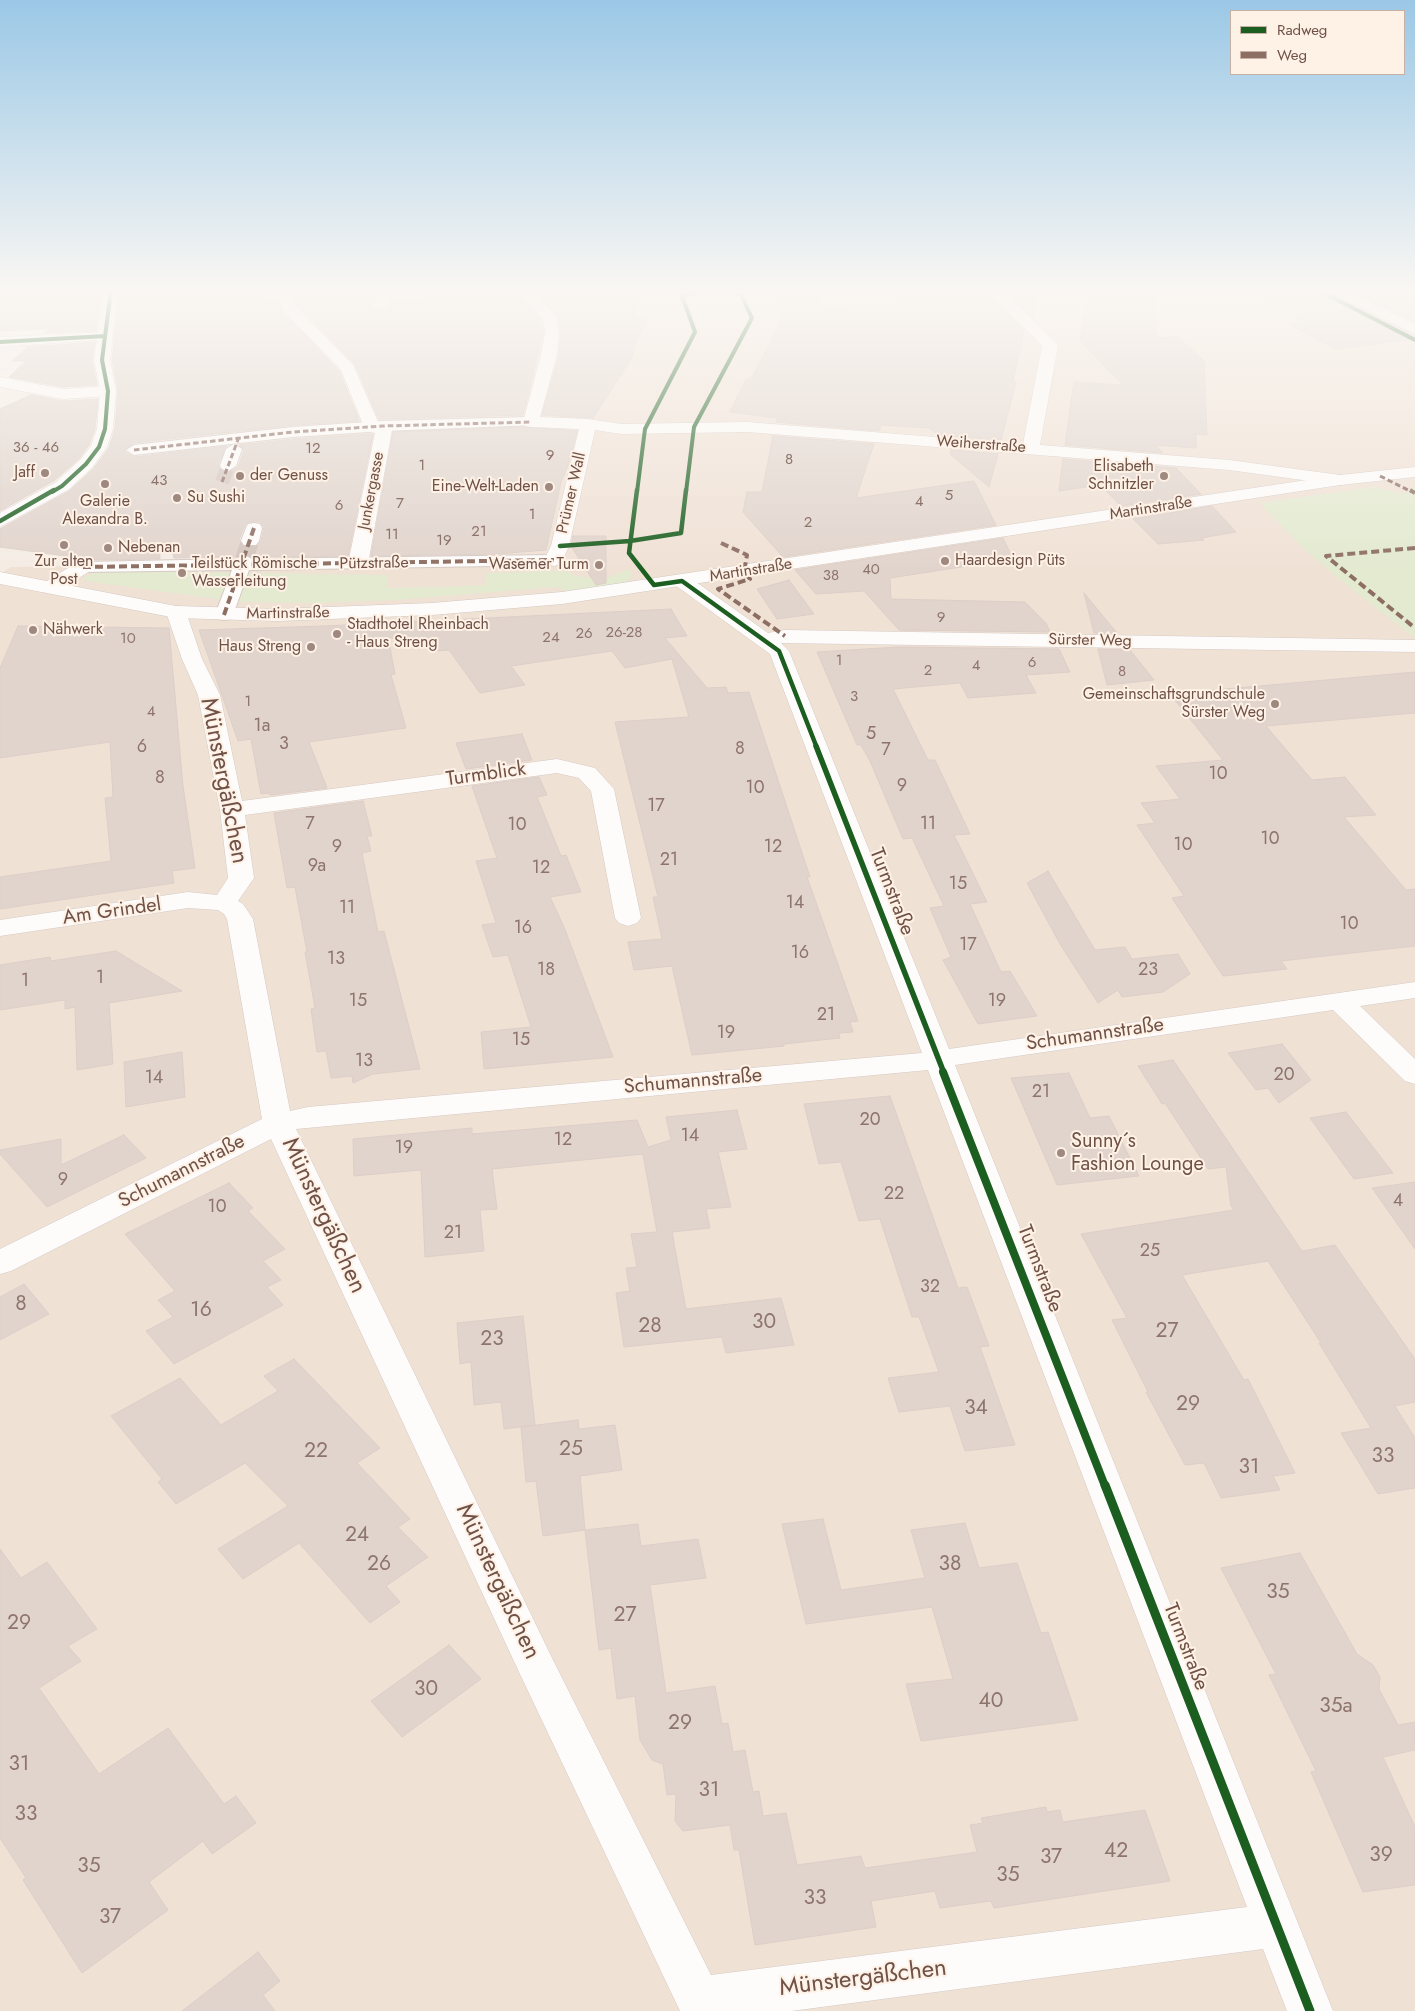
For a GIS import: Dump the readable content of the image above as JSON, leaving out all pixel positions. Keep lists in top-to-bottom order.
{
  "streets": {
    "street": [
      "Weiherstraße",
      "Junkergasse",
      "Prümer Wall",
      "Martinstraße",
      "Pützstraße",
      "Sürster Weg",
      "Turmblick",
      "Münstergäßchen",
      "Turmstraße",
      "Am Grindel",
      "Schumannstraße"
    ]
  },
  "crossings": [
    ["Weiherstraße", "Junkergasse"],
    ["Weiherstraße", "Prümer Wall"],
    ["Weiherstraße", "Martinstraße"],
    ["Junkergasse", "Pützstraße"],
    ["Prümer Wall", "Pützstraße"],
    ["Martinstraße", "Pützstraße"],
    ["Martinstraße", "Münstergäßchen"],
    ["Martinstraße", "Turmstraße"],
    ["Sürster Weg", "Turmstraße"],
    ["Turmblick", "Münstergäßchen"],
    ["Münstergäßchen", "Turmstraße"],
    ["Münstergäßchen", "Am Grindel"],
    ["Münstergäßchen", "Schumannstraße"],
    ["Turmstraße", "Schumannstraße"]
  ],
  "places": [
    "Jaff",
    "der Genuss",
    "Elisabeth Schnitzler",
    "Galerie Alexandra B.",
    "Eine-Welt-Laden",
    "Su Sushi",
    "Zur alten Post",
    "Nebenan",
    "Haardesign Püts",
    "Wasemer Turm",
    "Teilstück Römische Wasserleitung",
    "Nähwerk",
    "Stadthotel Rheinbach - Haus Streng",
    "Haus Streng",
    "Gemeinschaftsgrundschule Sürster Weg",
    "Sunny´s Fashion Lounge"
  ],
  "house_numbers": [
    "36 - 46",
    "12",
    "9",
    "8",
    "1",
    "43",
    "5",
    "4",
    "7",
    "6",
    "1",
    "2",
    "21",
    "11",
    "19",
    "40",
    "38",
    "9",
    "26-28",
    "26",
    "24",
    "10",
    "1",
    "6",
    "4",
    "2",
    "8",
    "3",
    "1",
    "4",
    "1a",
    "5",
    "3",
    "6",
    "8",
    "7",
    "10",
    "8",
    "9",
    "10",
    "17",
    "7",
    "11",
    "10",
    "10",
    "10",
    "9",
    "12",
    "21",
    "9a",
    "12",
    "15",
    "14",
    "11",
    "10",
    "16",
    "17",
    "16",
    "13",
    "18",
    "23",
    "1",
    "1",
    "15",
    "19",
    "21",
    "19",
    "15",
    "13",
    "20",
    "14",
    "21",
    "20",
    "14",
    "12",
    "19",
    "9",
    "22",
    "4",
    "10",
    "21",
    "25",
    "32",
    "8",
    "16",
    "30",
    "28",
    "27",
    "23",
    "29",
    "34",
    "25",
    "22",
    "33",
    "31",
    "24",
    "26",
    "38",
    "35",
    "27",
    "29",
    "30",
    "40",
    "35a",
    "29",
    "31",
    "31",
    "33",
    "42",
    "39",
    "37",
    "35",
    "35",
    "33",
    "37"
  ],
  "legend": ["Radweg", "Weg"]
}
